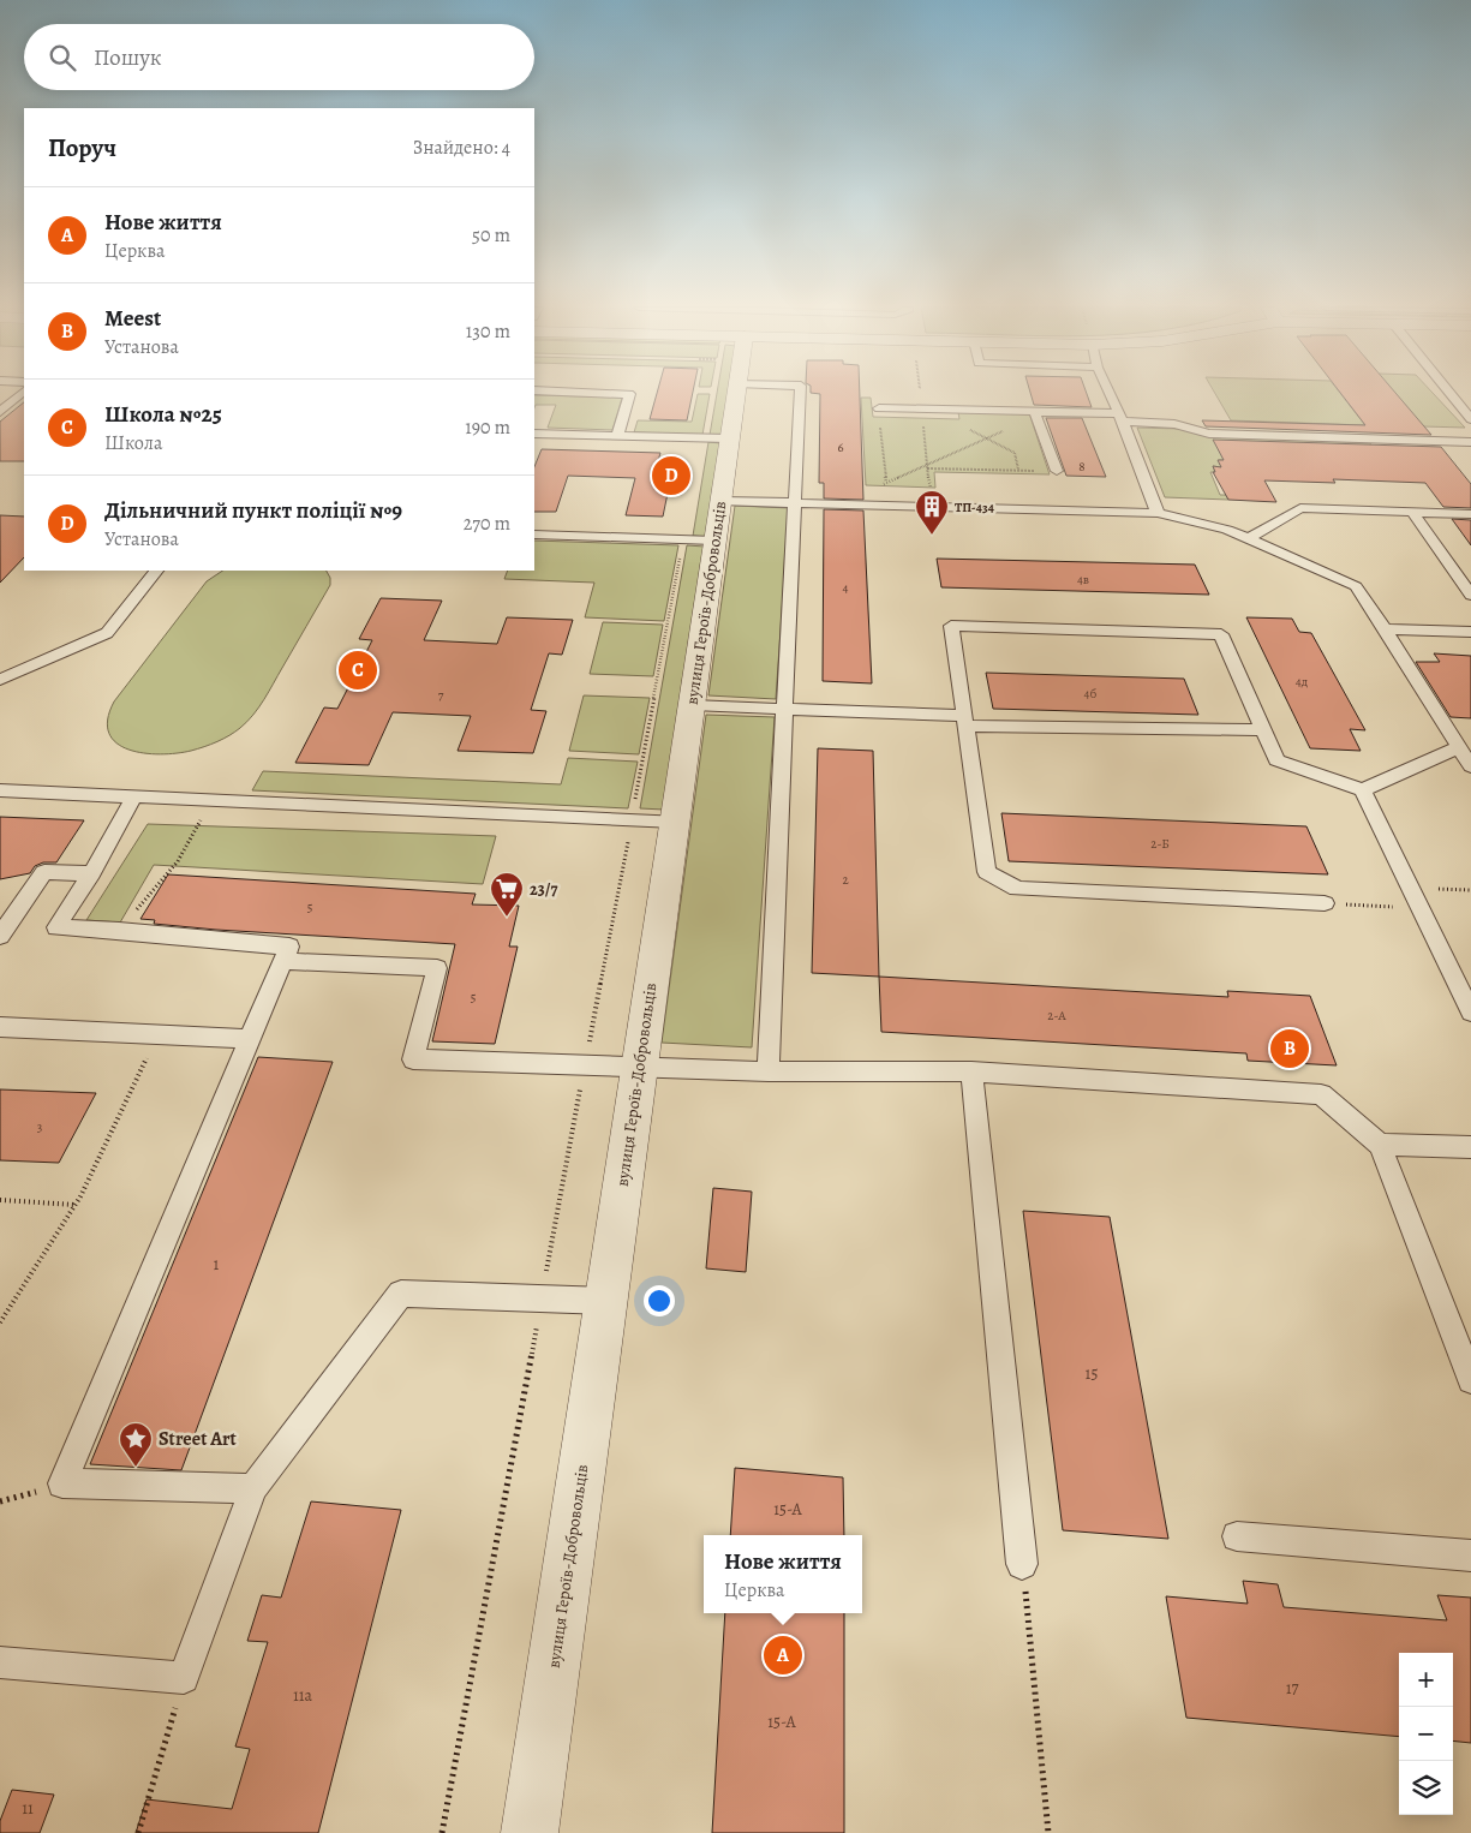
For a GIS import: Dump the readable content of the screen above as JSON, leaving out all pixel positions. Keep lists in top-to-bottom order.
{
  "streets": {
    "street": ["вулиця Героїв-Добровольців"]
  },
  "places": {
    "building": ["ТП-434"],
    "supermarket": ["23/7"],
    "place": ["Street Art"]
  },
  "house_numbers": [
    "6",
    "8",
    "4в",
    "4",
    "4д",
    "4б",
    "7",
    "2-Б",
    "2",
    "5",
    "5",
    "2-А",
    "3",
    "1",
    "15",
    "15-А",
    "17",
    "11а",
    "15-А",
    "11"
  ],
  "page": {
    "search": "Пошук",
    "heading": ["Поруч", "Знайдено: 4"],
    "list": [
      {
        "mark": "A",
        "name": "Нове життя",
        "note": "Церква",
        "value": "50 m"
      },
      {
        "mark": "B",
        "name": "Meest",
        "note": "Установа",
        "value": "130 m"
      },
      {
        "mark": "C",
        "name": "Школа №25",
        "note": "Школа",
        "value": "190 m"
      },
      {
        "mark": "D",
        "name": "Дільничний пункт поліції №9",
        "note": "Установа",
        "value": "270 m"
      }
    ],
    "pins": [
      "D",
      "C",
      "B",
      "A"
    ],
    "popup": ["Нове життя", "Церква"],
    "map_buttons": ["+", "−"]
  }
}
